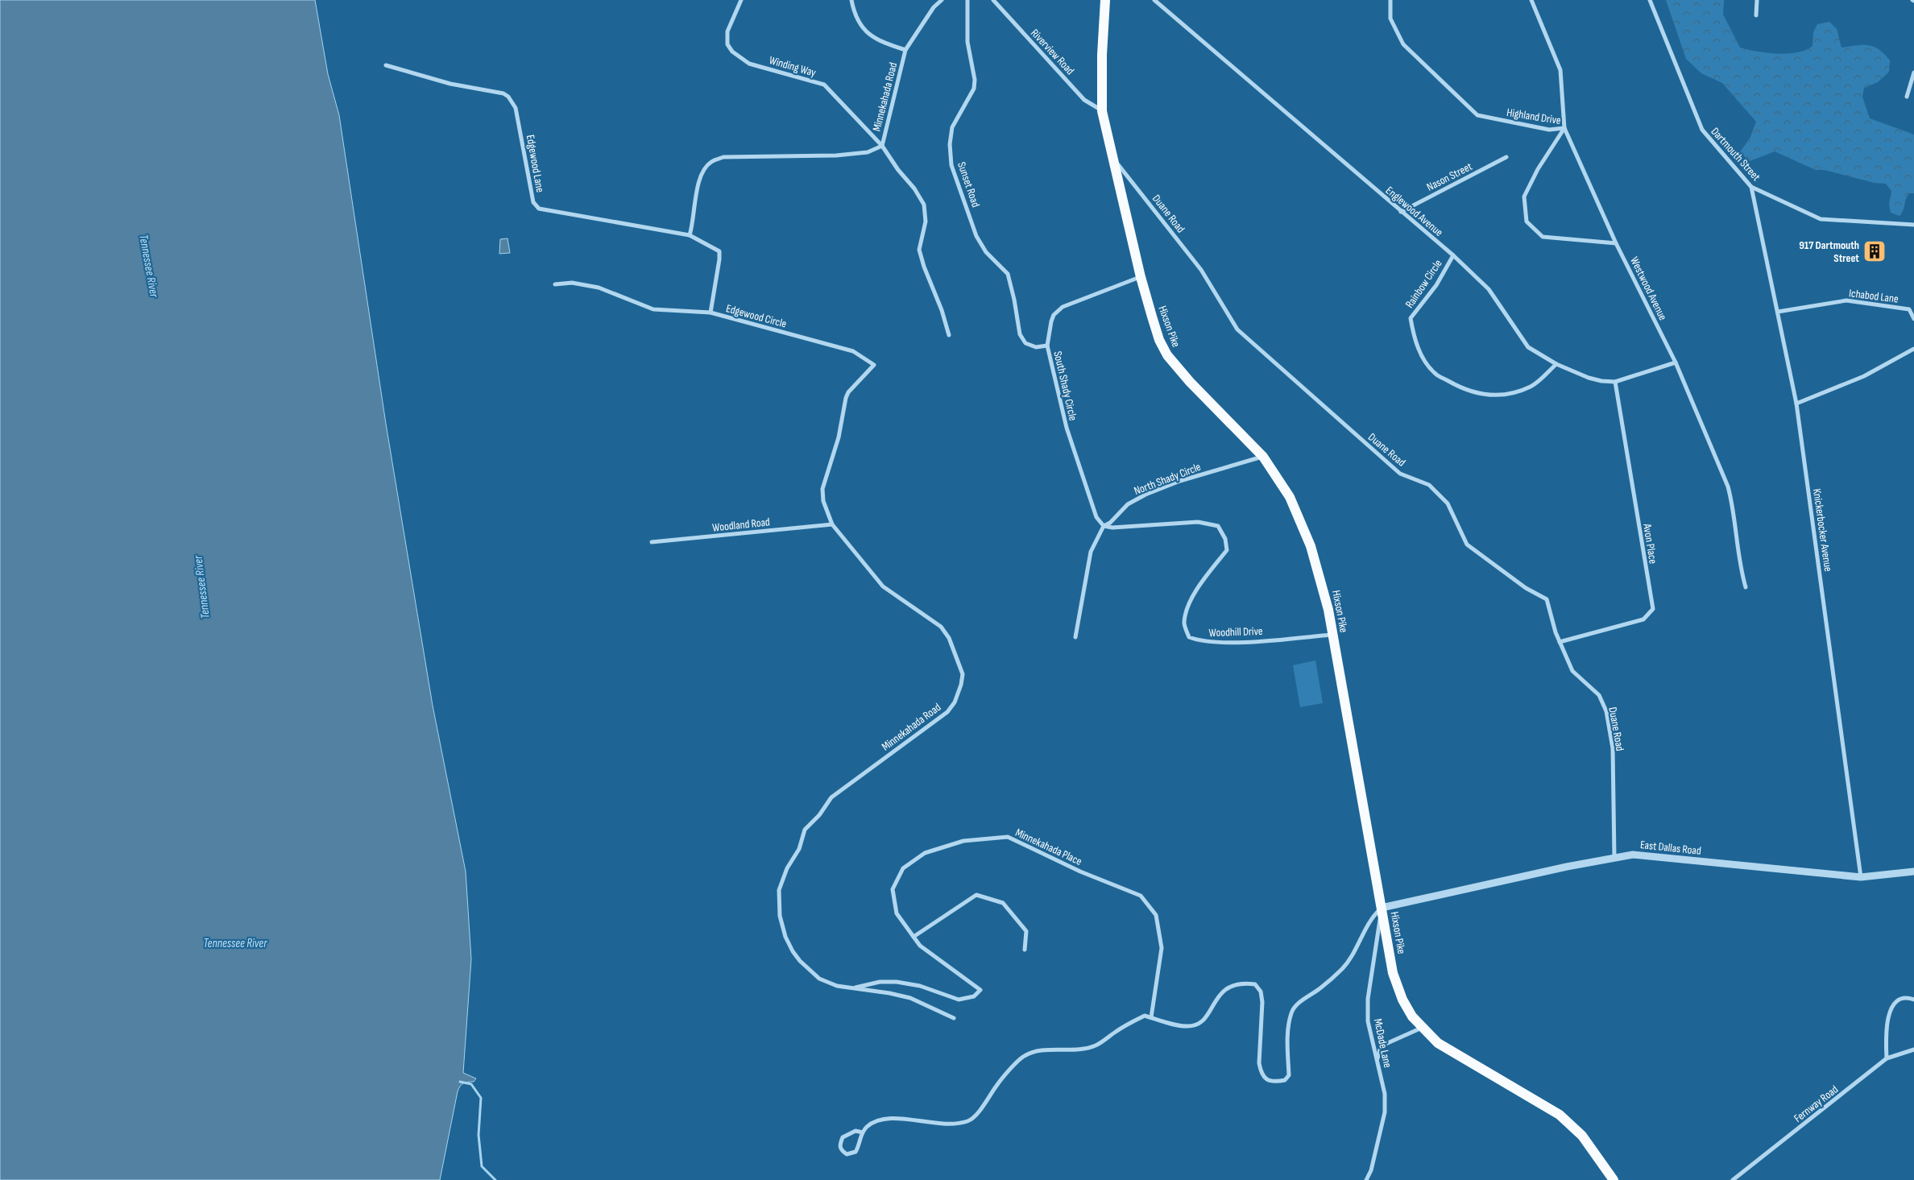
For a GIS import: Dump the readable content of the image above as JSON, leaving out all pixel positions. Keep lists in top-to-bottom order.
{
  "streets": {
    "main road": ["Hixson Pike"],
    "street": [
      "Riverview Road",
      "Winding Way",
      "Minnekahada Road",
      "Highland Drive",
      "Dartmouth Street",
      "Edgewood Lane",
      "Nason Street",
      "Sunset Road",
      "Englewood Avenue",
      "Duane Road",
      "Rainbow Circle",
      "Westwood Avenue",
      "Ichabod Lane",
      "Edgewood Circle",
      "South Shady Circle",
      "North Shady Circle",
      "Woodland Road",
      "Knickerbocker Avenue",
      "Avon Place",
      "Woodhill Drive",
      "Minnekahada Place",
      "East Dallas Road",
      "McDade Lane",
      "Fernway Road"
    ]
  },
  "crossings": [
    ["Riverview Road", "Hixson Pike"],
    ["Winding Way", "Minnekahada Road"],
    ["Minnekahada Road", "Edgewood Circle"],
    ["Minnekahada Road", "Woodland Road"],
    ["Minnekahada Road", "Minnekahada Place"],
    ["Highland Drive", "Westwood Avenue"],
    ["Dartmouth Street", "Knickerbocker Avenue"],
    ["Edgewood Lane", "Edgewood Circle"],
    ["Nason Street", "Englewood Avenue"],
    ["Sunset Road", "South Shady Circle"],
    ["Englewood Avenue", "Rainbow Circle"],
    ["Englewood Avenue", "Westwood Avenue"],
    ["Englewood Avenue", "Avon Place"],
    ["Duane Road", "Hixson Pike"],
    ["Duane Road", "Avon Place"],
    ["Duane Road", "East Dallas Road"],
    ["Ichabod Lane", "Knickerbocker Avenue"],
    ["Hixson Pike", "South Shady Circle"],
    ["Hixson Pike", "North Shady Circle"],
    ["Hixson Pike", "Woodhill Drive"],
    ["Hixson Pike", "East Dallas Road"],
    ["Hixson Pike", "McDade Lane"],
    ["South Shady Circle", "North Shady Circle"],
    ["South Shady Circle", "Woodhill Drive"],
    ["North Shady Circle", "Woodhill Drive"],
    ["Knickerbocker Avenue", "East Dallas Road"],
    ["East Dallas Road", "McDade Lane"]
  ],
  "water": ["Tennessee River"],
  "places": {
    "building": ["917 Dartmouth Street"]
  }
}
